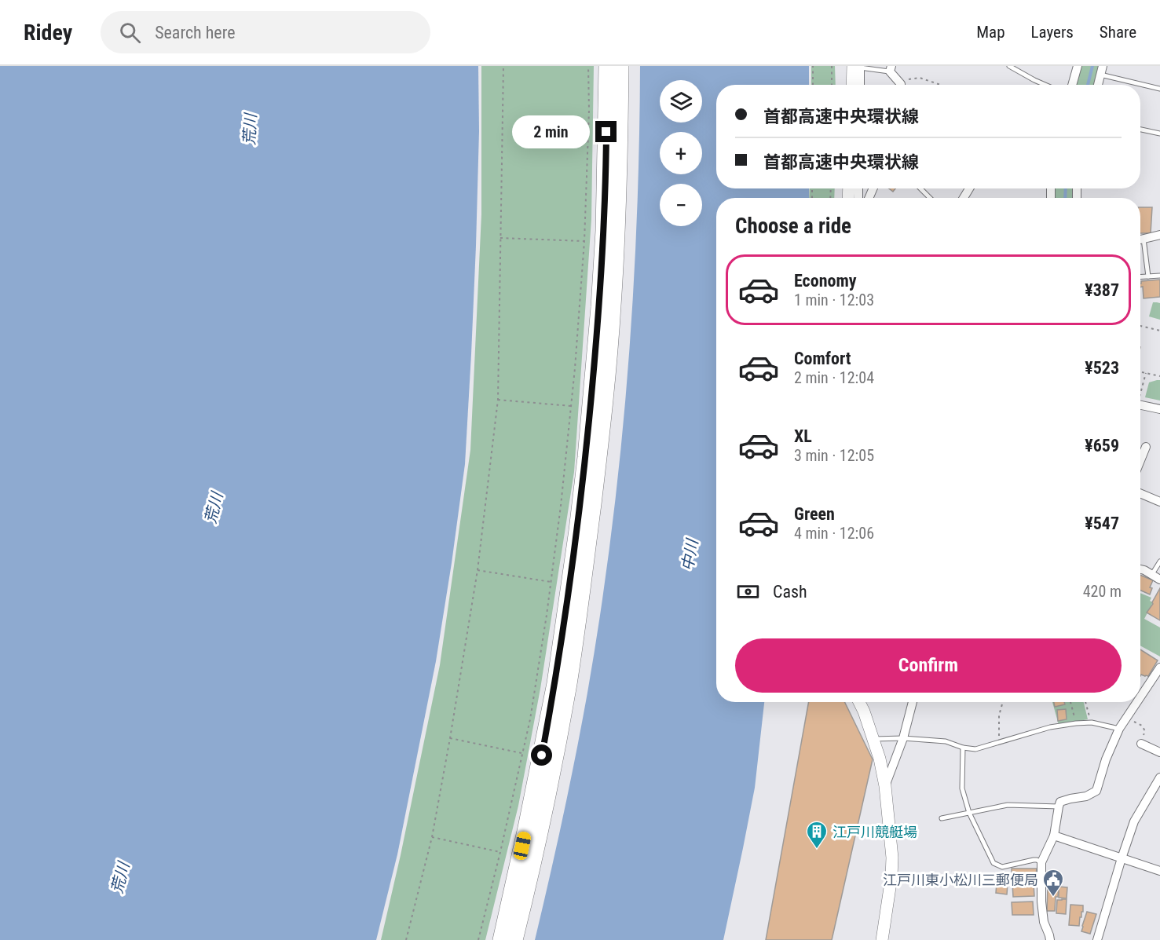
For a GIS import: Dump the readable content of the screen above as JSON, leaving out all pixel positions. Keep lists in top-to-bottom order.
{
  "water": ["荒川", "中川"],
  "places": {
    "building": ["江戸川競艇場"],
    "public building": ["江戸川東小松川三郵便局"]
  },
  "page": {
    "header": "Ridey",
    "search": "Search here",
    "nav": ["Map", "Layers", "Share"],
    "map_buttons": ["+", "−"],
    "banner": ["首都高速中央環状線", "首都高速中央環状線"],
    "bubble": "2 min",
    "heading": "Choose a ride",
    "list": [
      {
        "name": "Economy",
        "note": "1 min · 12:03",
        "value": "¥387"
      },
      {
        "name": "Comfort",
        "note": "2 min · 12:04",
        "value": "¥523"
      },
      {
        "name": "XL",
        "note": "3 min · 12:05",
        "value": "¥659"
      },
      {
        "name": "Green",
        "note": "4 min · 12:06",
        "value": "¥547"
      }
    ],
    "pay": ["Cash", "420 m"],
    "buttons": "Confirm"
  }
}
